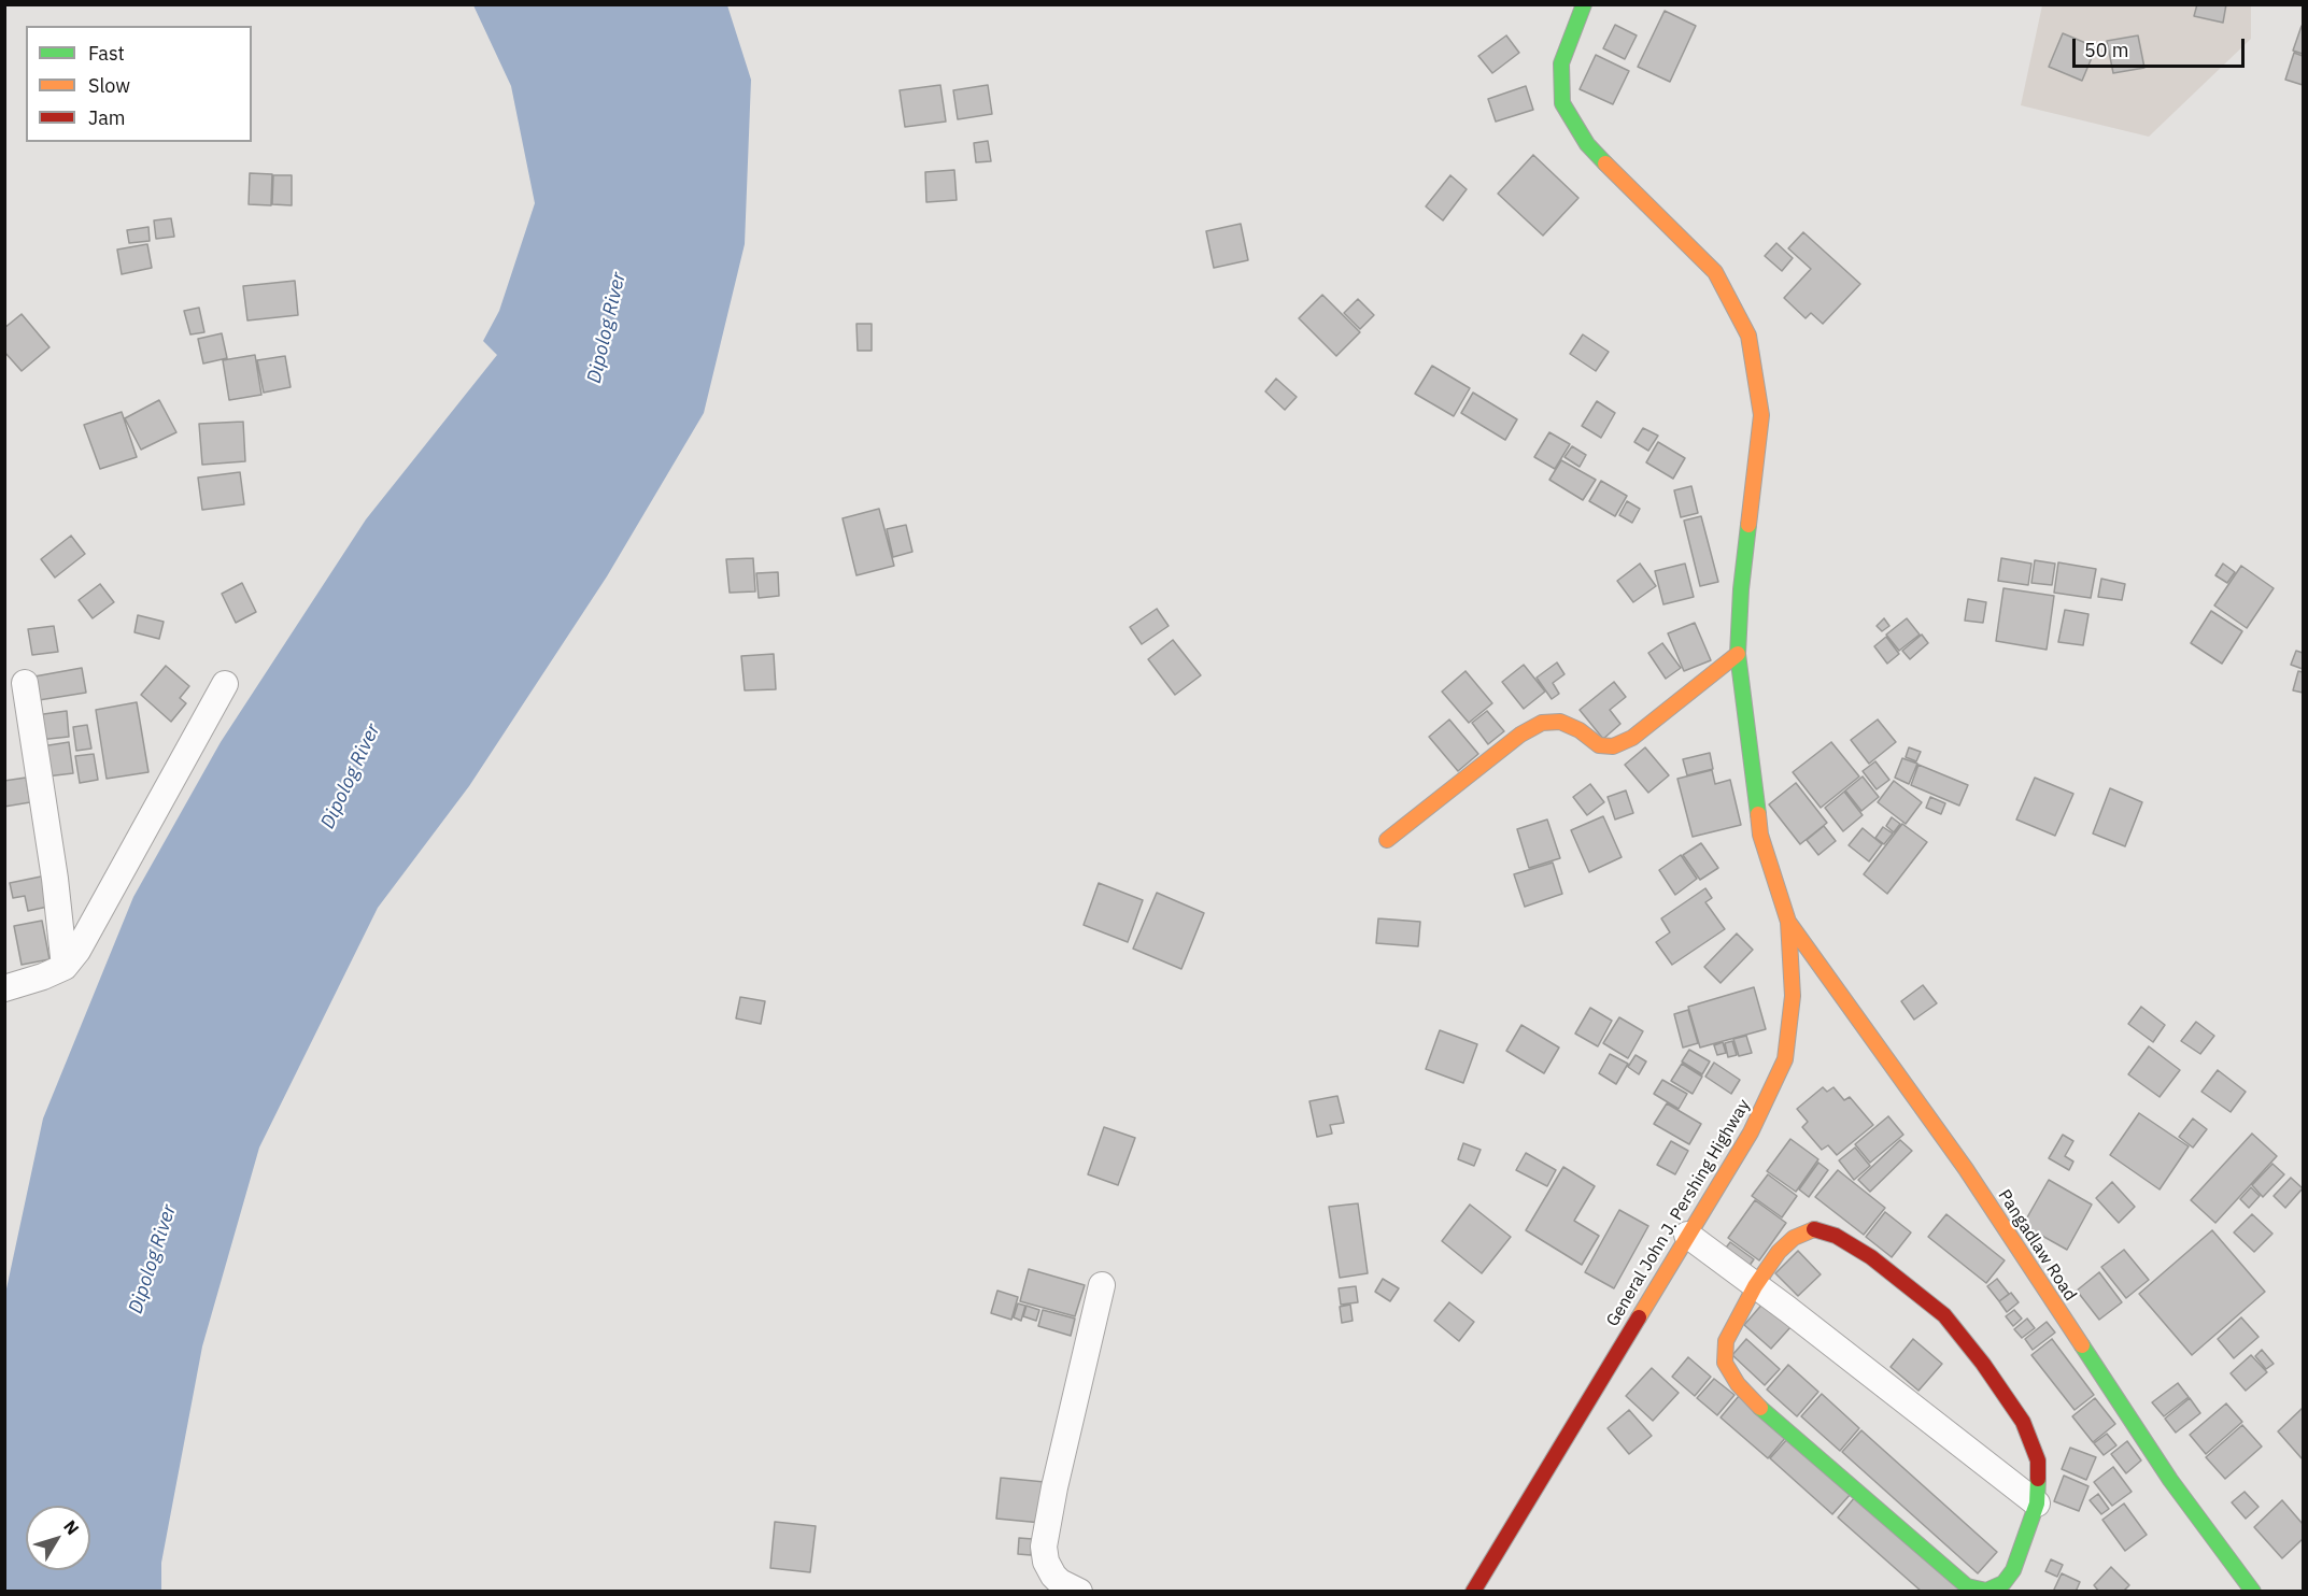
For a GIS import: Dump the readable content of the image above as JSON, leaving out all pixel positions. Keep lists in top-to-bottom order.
{
  "streets": {
    "street": ["General John J. Pershing Highway", "Pangadlaw Road"]
  },
  "crossings": [
    ["General John J. Pershing Highway", "Pangadlaw Road"]
  ],
  "water": ["Dipolog River"],
  "legend": ["Fast", "Slow", "Jam"],
  "scale_bar": "50 m",
  "north": "top right"
}
